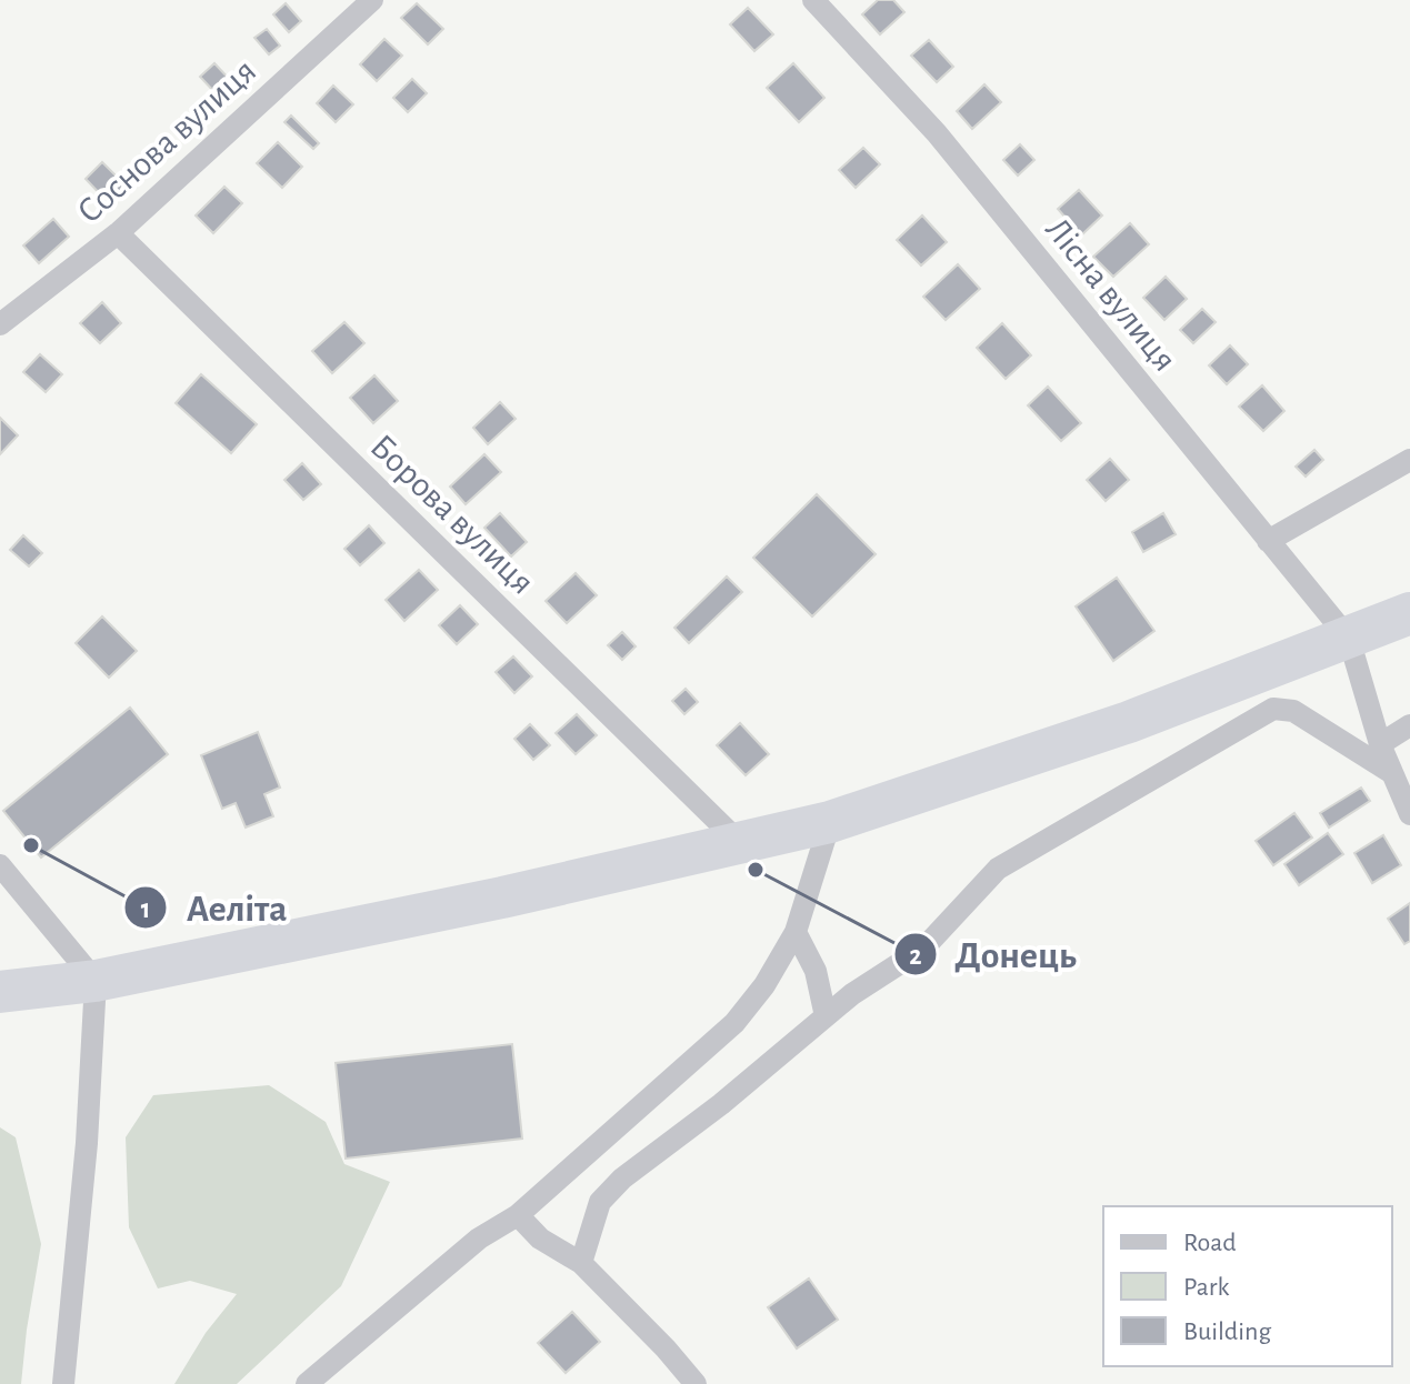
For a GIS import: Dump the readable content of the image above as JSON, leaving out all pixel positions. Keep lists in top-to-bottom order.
{
  "streets": {
    "street": ["Соснова вулиця", "Лісна вулиця", "Борова вулиця"]
  },
  "crossings": [
    ["Соснова вулиця", "Борова вулиця"]
  ],
  "places": ["Аеліта", "Донець"],
  "legend": ["Road", "Park", "Building"]
}
